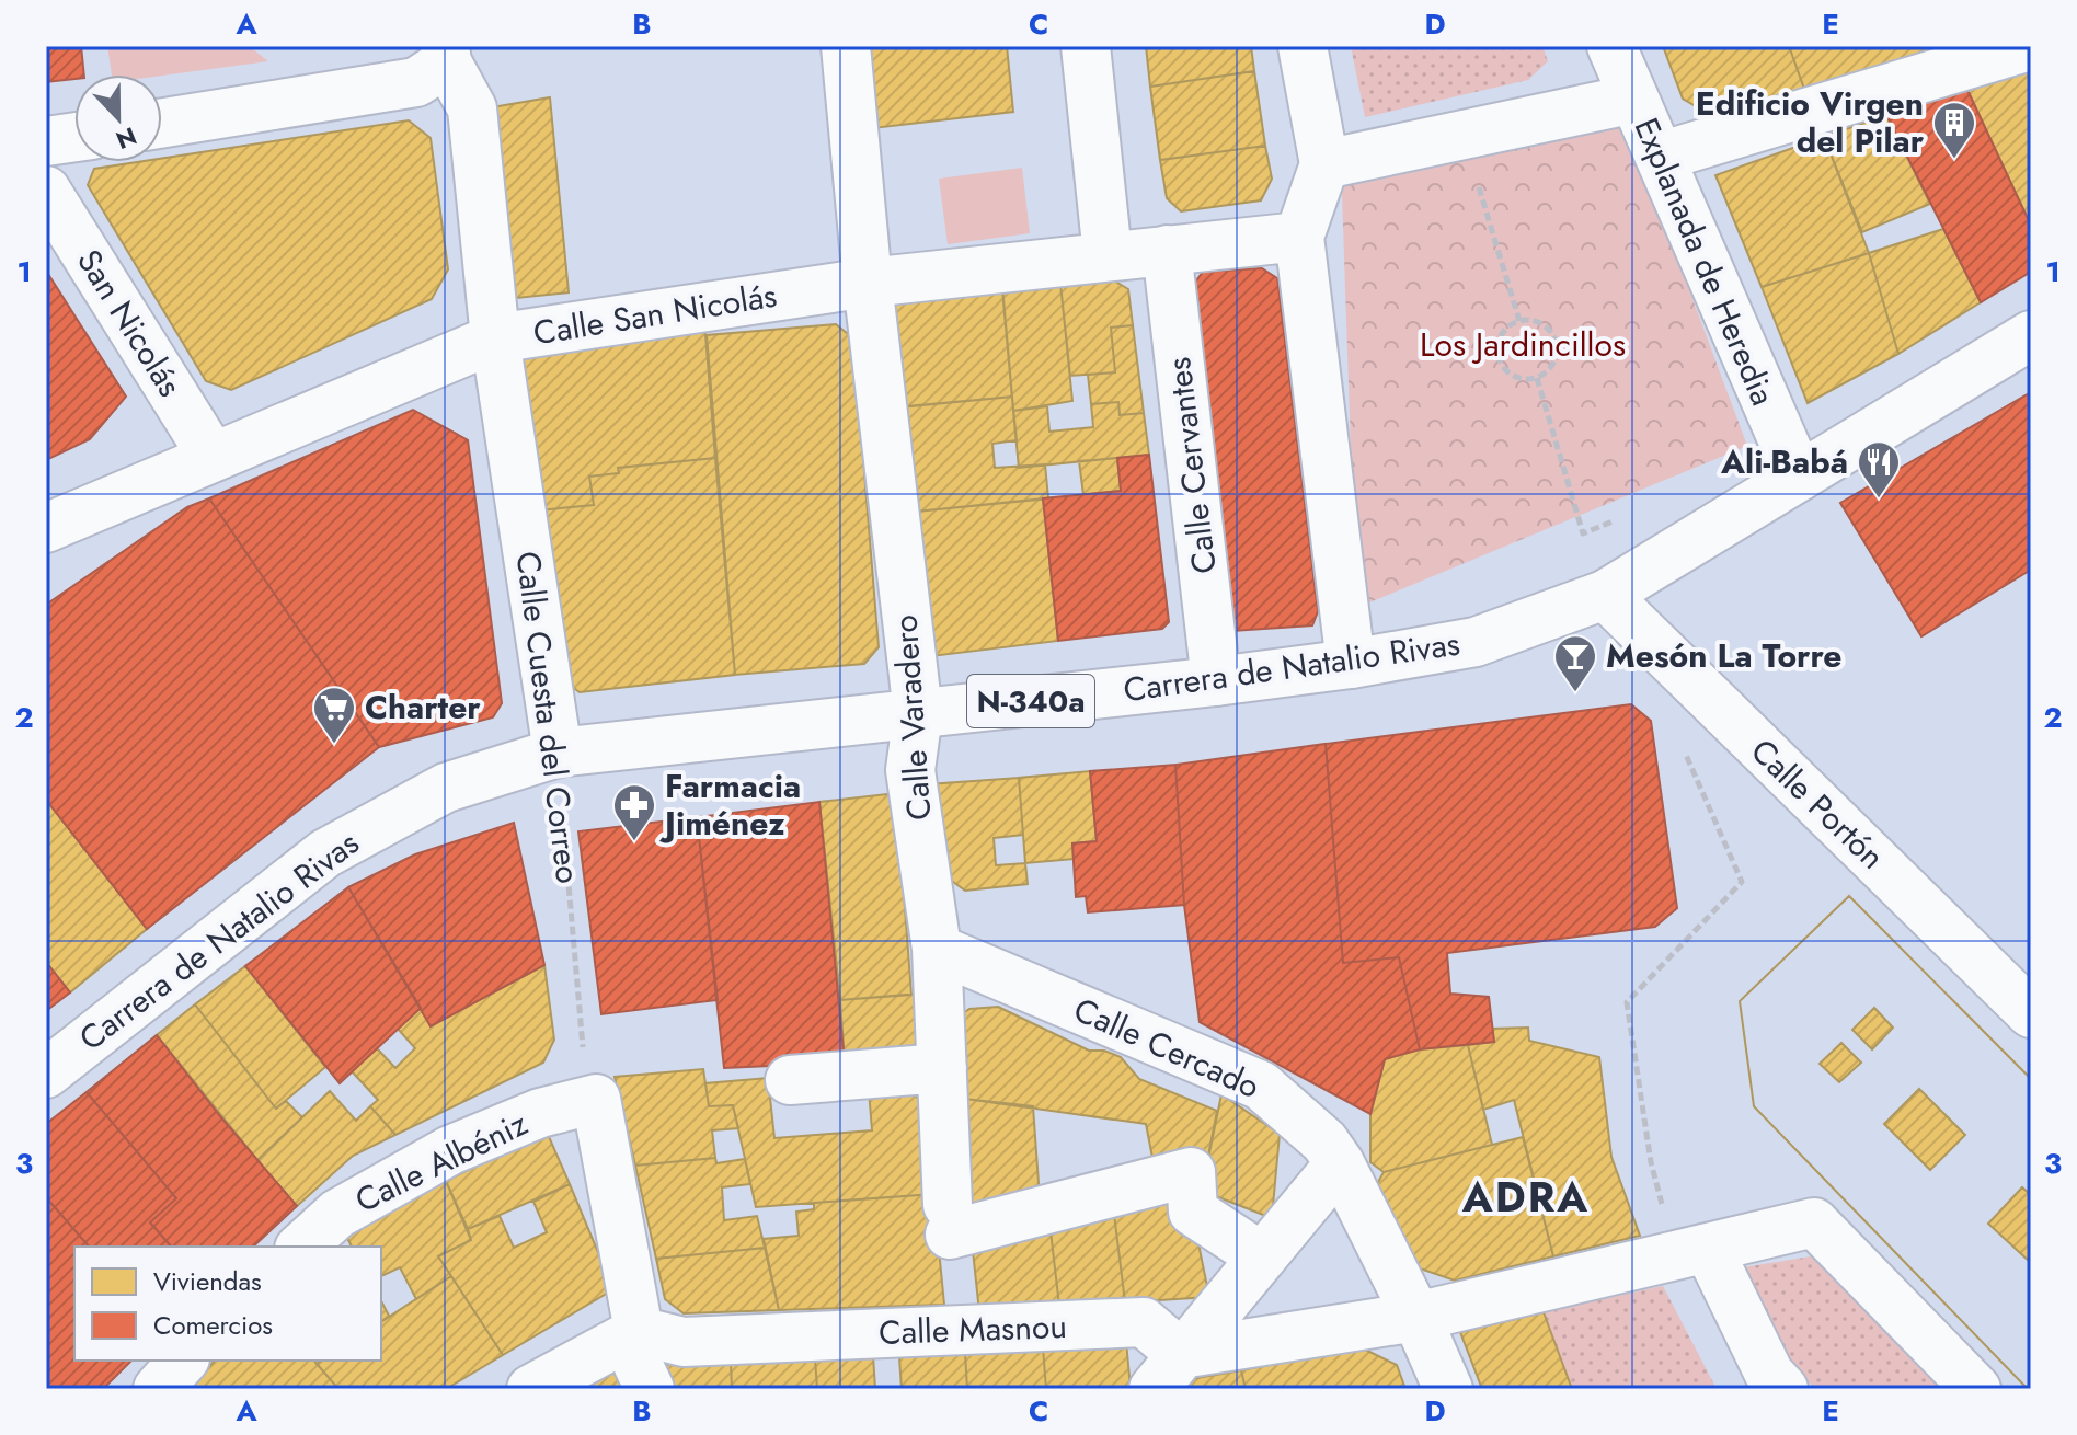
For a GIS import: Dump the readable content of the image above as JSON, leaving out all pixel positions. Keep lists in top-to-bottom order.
{
  "streets": {
    "main road": [
      "Explanada de Heredia",
      "Calle San Nicolás",
      "San Nicolás",
      "Calle Cervantes",
      "Carrera de Natalio Rivas",
      "N-340a",
      "Calle Cuesta del Correo",
      "Calle Varadero",
      "Calle Portón",
      "Calle Cercado",
      "Calle Albéniz",
      "Calle Masnou"
    ]
  },
  "crossings": [
    ["Explanada de Heredia", "Carrera de Natalio Rivas"],
    ["Calle San Nicolás", "San Nicolás"],
    ["Calle San Nicolás", "Calle Cervantes"],
    ["Calle San Nicolás", "Calle Cuesta del Correo"],
    ["Calle San Nicolás", "Calle Varadero"],
    ["Calle Cervantes", "Carrera de Natalio Rivas"],
    ["Carrera de Natalio Rivas", "Calle Cuesta del Correo"],
    ["Carrera de Natalio Rivas", "Calle Varadero"],
    ["Carrera de Natalio Rivas", "Calle Portón"],
    ["Calle Cuesta del Correo", "Calle Albéniz"],
    ["Calle Varadero", "Calle Cercado"]
  ],
  "districts": ["ADRA"],
  "parks": ["Los Jardincillos"],
  "places": {
    "building": ["Edificio Virgen del Pilar"],
    "restaurant": ["Ali-Babá"],
    "bar": ["Mesón La Torre"],
    "supermarket": ["Charter"],
    "pharmacy": ["Farmacia Jiménez"]
  },
  "legend": ["Viviendas", "Comercios"],
  "north": "bottom",
  "grid": {
    "columns": [
      "A",
      "B",
      "C",
      "D",
      "E"
    ],
    "rows": ["1", "2", "3"]
  }
}
